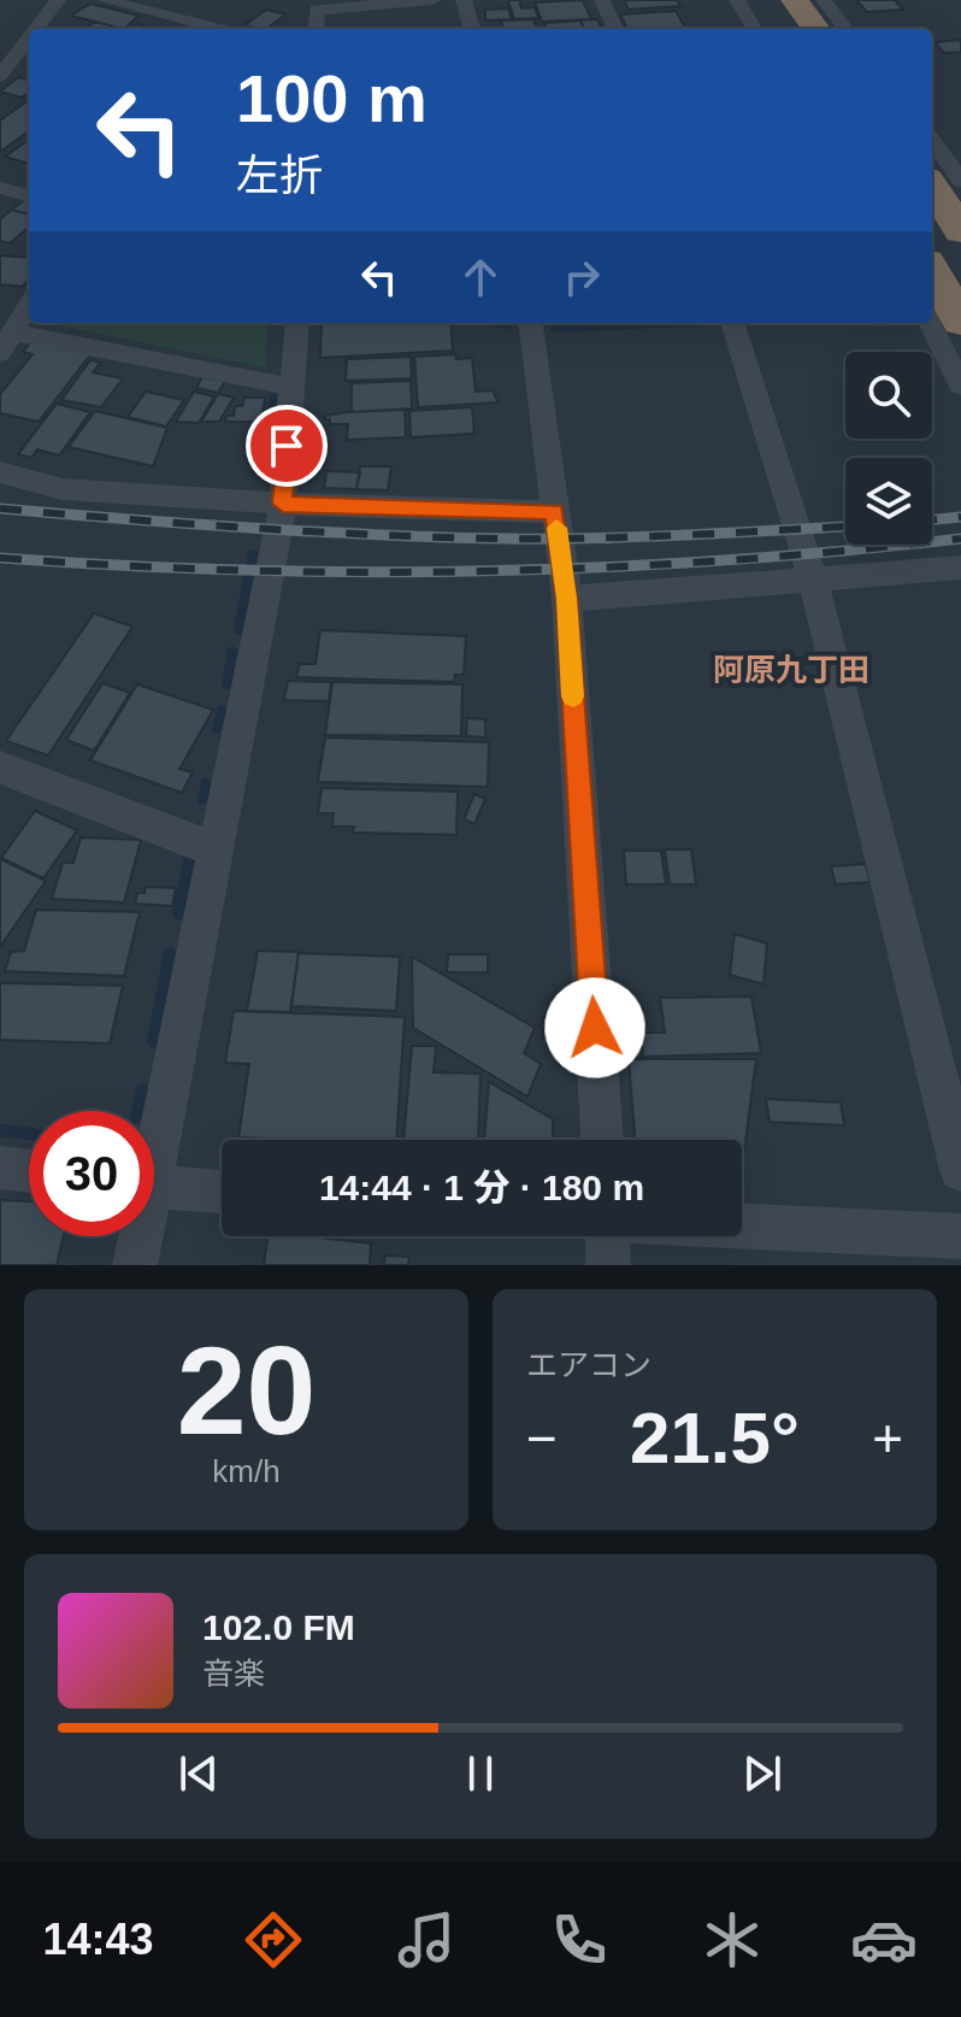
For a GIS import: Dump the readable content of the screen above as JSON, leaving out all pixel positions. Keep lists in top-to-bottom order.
{
  "districts": ["阿原九丁田"],
  "page": {
    "turn": ["100 m", "左折"],
    "limit": "30",
    "trip": "14:44 · 1 分 · 180 m",
    "tile": [
      ["20", "km/h"],
      "エアコン"
    ],
    "heat": ["−", "21.5°", "+"],
    "song": ["102.0 FM", "音楽"],
    "tabs": "14:43"
  }
}
